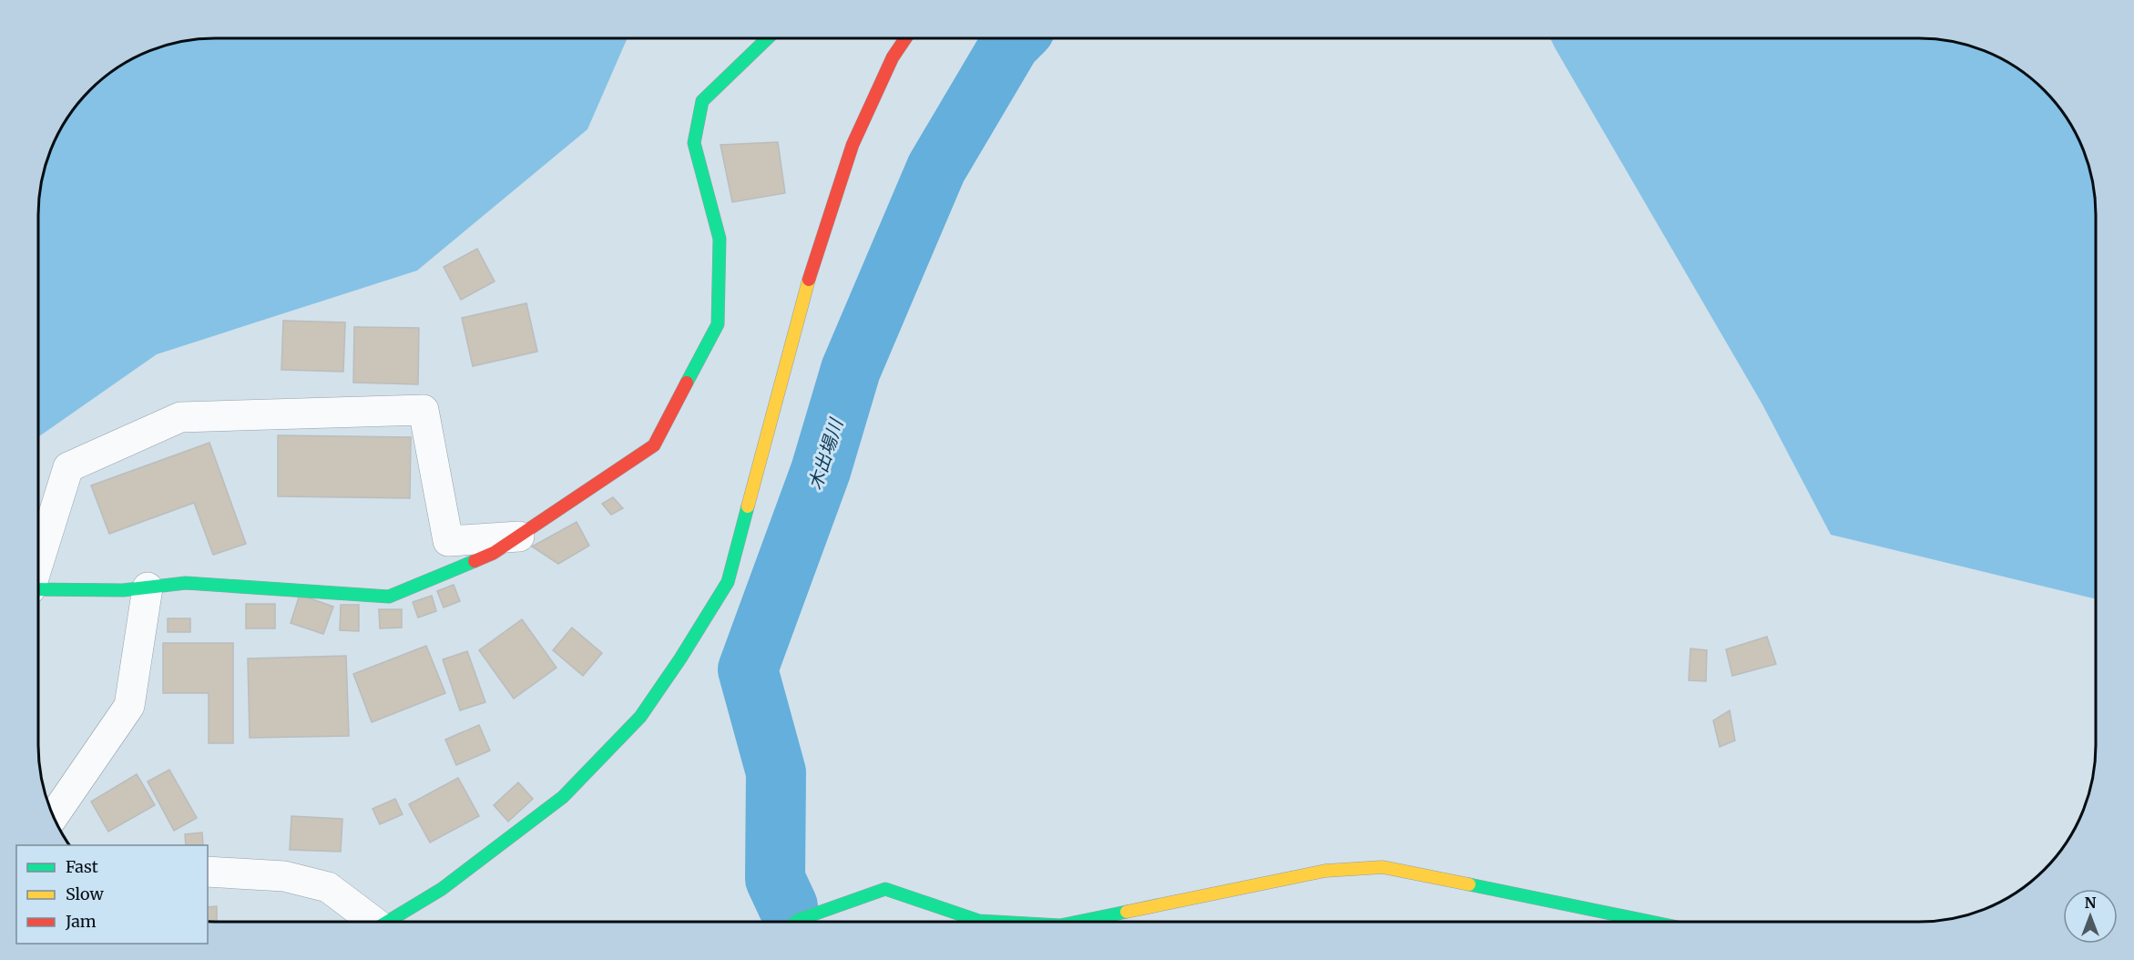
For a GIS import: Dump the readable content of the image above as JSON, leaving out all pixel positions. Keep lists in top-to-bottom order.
{
  "water": ["木出場川"],
  "legend": ["Fast", "Slow", "Jam"],
  "north": "top"
}
